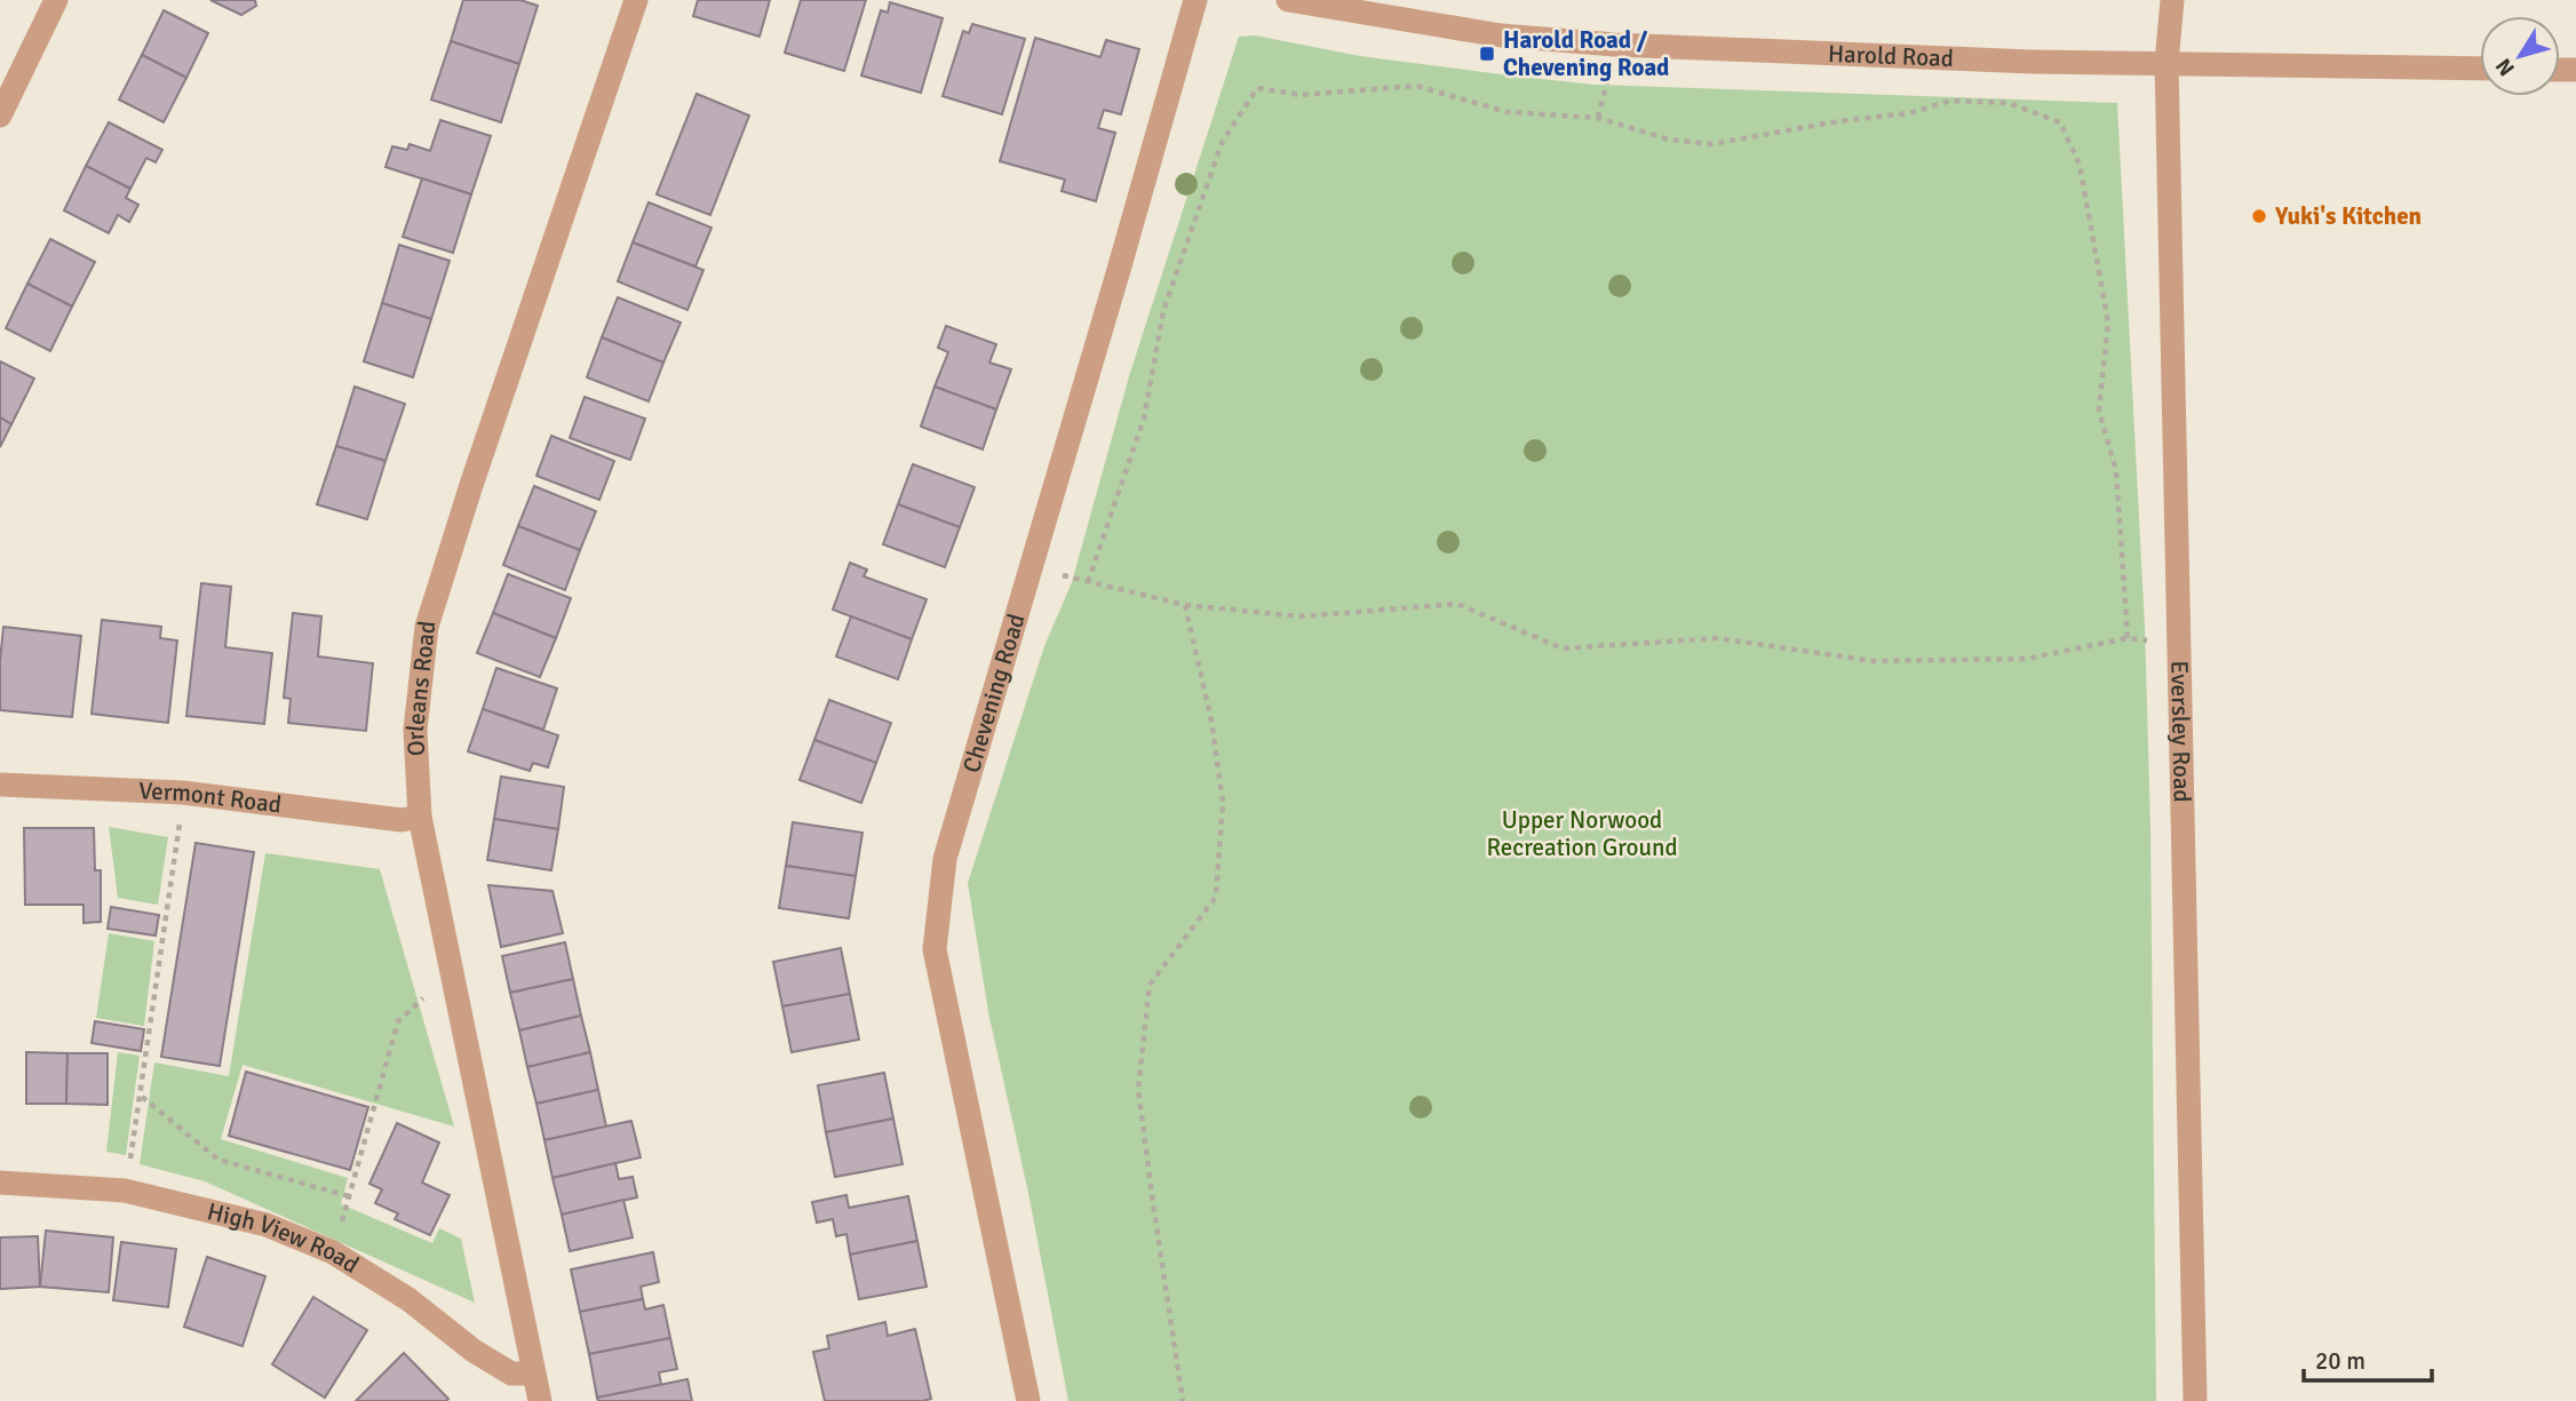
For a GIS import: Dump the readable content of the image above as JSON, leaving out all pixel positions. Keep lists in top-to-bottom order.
{
  "streets": {
    "street": [
      "Harold Road",
      "Orleans Road",
      "Chevening Road",
      "Eversley Road",
      "Vermont Road",
      "High View Road"
    ]
  },
  "crossings": [
    ["Harold Road", "Eversley Road"],
    ["Orleans Road", "Vermont Road"],
    ["Orleans Road", "High View Road"]
  ],
  "parks": ["Upper Norwood Recreation Ground"],
  "places": {
    "transit": ["Harold Road / Chevening Road"],
    "other": ["Yuki's Kitchen"]
  },
  "scale_bar": "20 m",
  "north": "bottom left"
}
